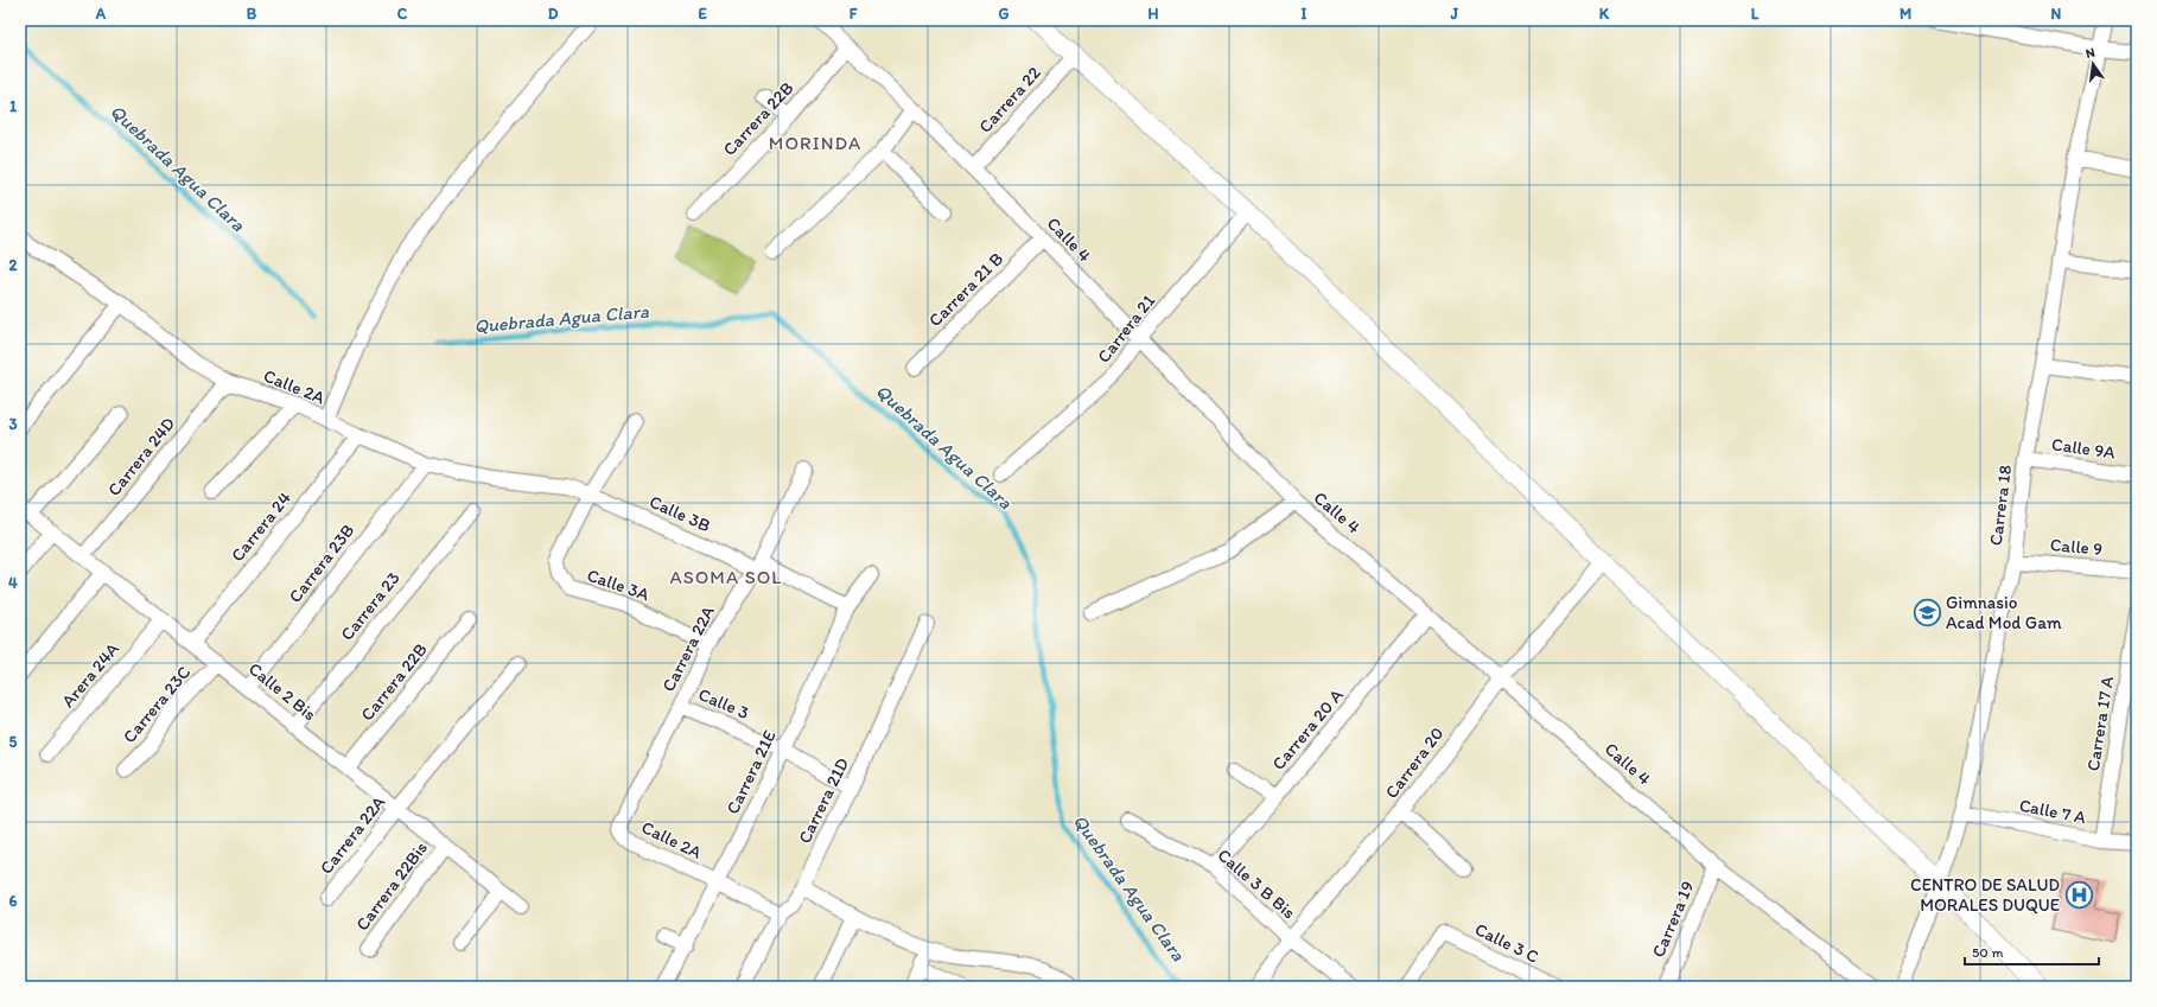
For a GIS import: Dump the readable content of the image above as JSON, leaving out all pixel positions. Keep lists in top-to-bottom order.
{
  "streets": {
    "street": [
      "Carrera 22",
      "Carrera 22B",
      "Calle 4",
      "Carrera 21 B",
      "Carrera 21",
      "Calle 2A",
      "Calle 9A",
      "Carrera 24D",
      "Carrera 18",
      "Calle 3B",
      "Carrera 24",
      "Calle 9",
      "Carrera 23B",
      "Calle 3A",
      "Carrera 23",
      "Carrera 22A",
      "Arera 24A",
      "Calle 2 Bis",
      "Calle 3",
      "Carrera 23C",
      "Carrera 17 A",
      "Carrera 20 A",
      "Carrera 20",
      "Carrera 21E",
      "Carrera 21D",
      "Calle 7 A",
      "Calle 3 B Bis",
      "Carrera 22Bis",
      "Carrera 19",
      "Calle 3 C"
    ]
  },
  "crossings": [
    ["Carrera 22", "Calle 4"],
    ["Carrera 22B", "Calle 4"],
    ["Carrera 22B", "Calle 2 Bis"],
    ["Calle 4", "Carrera 21 B"],
    ["Calle 4", "Carrera 21"],
    ["Calle 4", "Carrera 20 A"],
    ["Calle 4", "Carrera 20"],
    ["Calle 4", "Carrera 19"],
    ["Calle 2A", "Carrera 24D"],
    ["Calle 2A", "Calle 3B"],
    ["Calle 2A", "Carrera 24"],
    ["Calle 2A", "Carrera 23B"],
    ["Calle 2A", "Calle 3A"],
    ["Calle 2A", "Carrera 22A"],
    ["Calle 2A", "Carrera 21E"],
    ["Calle 9A", "Carrera 18"],
    ["Carrera 24D", "Calle 2 Bis"],
    ["Carrera 18", "Calle 9"],
    ["Carrera 18", "Calle 7 A"],
    ["Calle 3B", "Calle 3A"],
    ["Calle 3B", "Carrera 22A"],
    ["Calle 3B", "Carrera 21E"],
    ["Carrera 24", "Calle 2 Bis"],
    ["Carrera 23B", "Calle 2 Bis"],
    ["Calle 3A", "Carrera 22A"],
    ["Carrera 23", "Calle 2 Bis"],
    ["Carrera 22A", "Calle 2 Bis"],
    ["Carrera 22A", "Calle 3"],
    ["Arera 24A", "Calle 2 Bis"],
    ["Calle 2 Bis", "Carrera 23C"],
    ["Calle 2 Bis", "Carrera 22Bis"],
    ["Calle 3", "Carrera 21E"],
    ["Calle 3", "Carrera 21D"],
    ["Carrera 17 A", "Calle 7 A"],
    ["Carrera 20 A", "Calle 3 B Bis"],
    ["Carrera 20", "Calle 3 B Bis"]
  ],
  "districts": ["MORINDA", "ASOMA SOL"],
  "water": ["Quebrada Agua Clara"],
  "places": {
    "school or university": ["Gimnasio Acad Mod Gam"],
    "hospital": ["CENTRO DE SALUD MORALES DUQUE"]
  },
  "scale_bar": "50 m",
  "north": "top",
  "grid": {
    "columns": [
      "A",
      "B",
      "C",
      "D",
      "E",
      "F",
      "G",
      "H",
      "I",
      "J",
      "K",
      "L",
      "M",
      "N"
    ],
    "rows": [
      "1",
      "2",
      "3",
      "4",
      "5",
      "6"
    ]
  }
}
